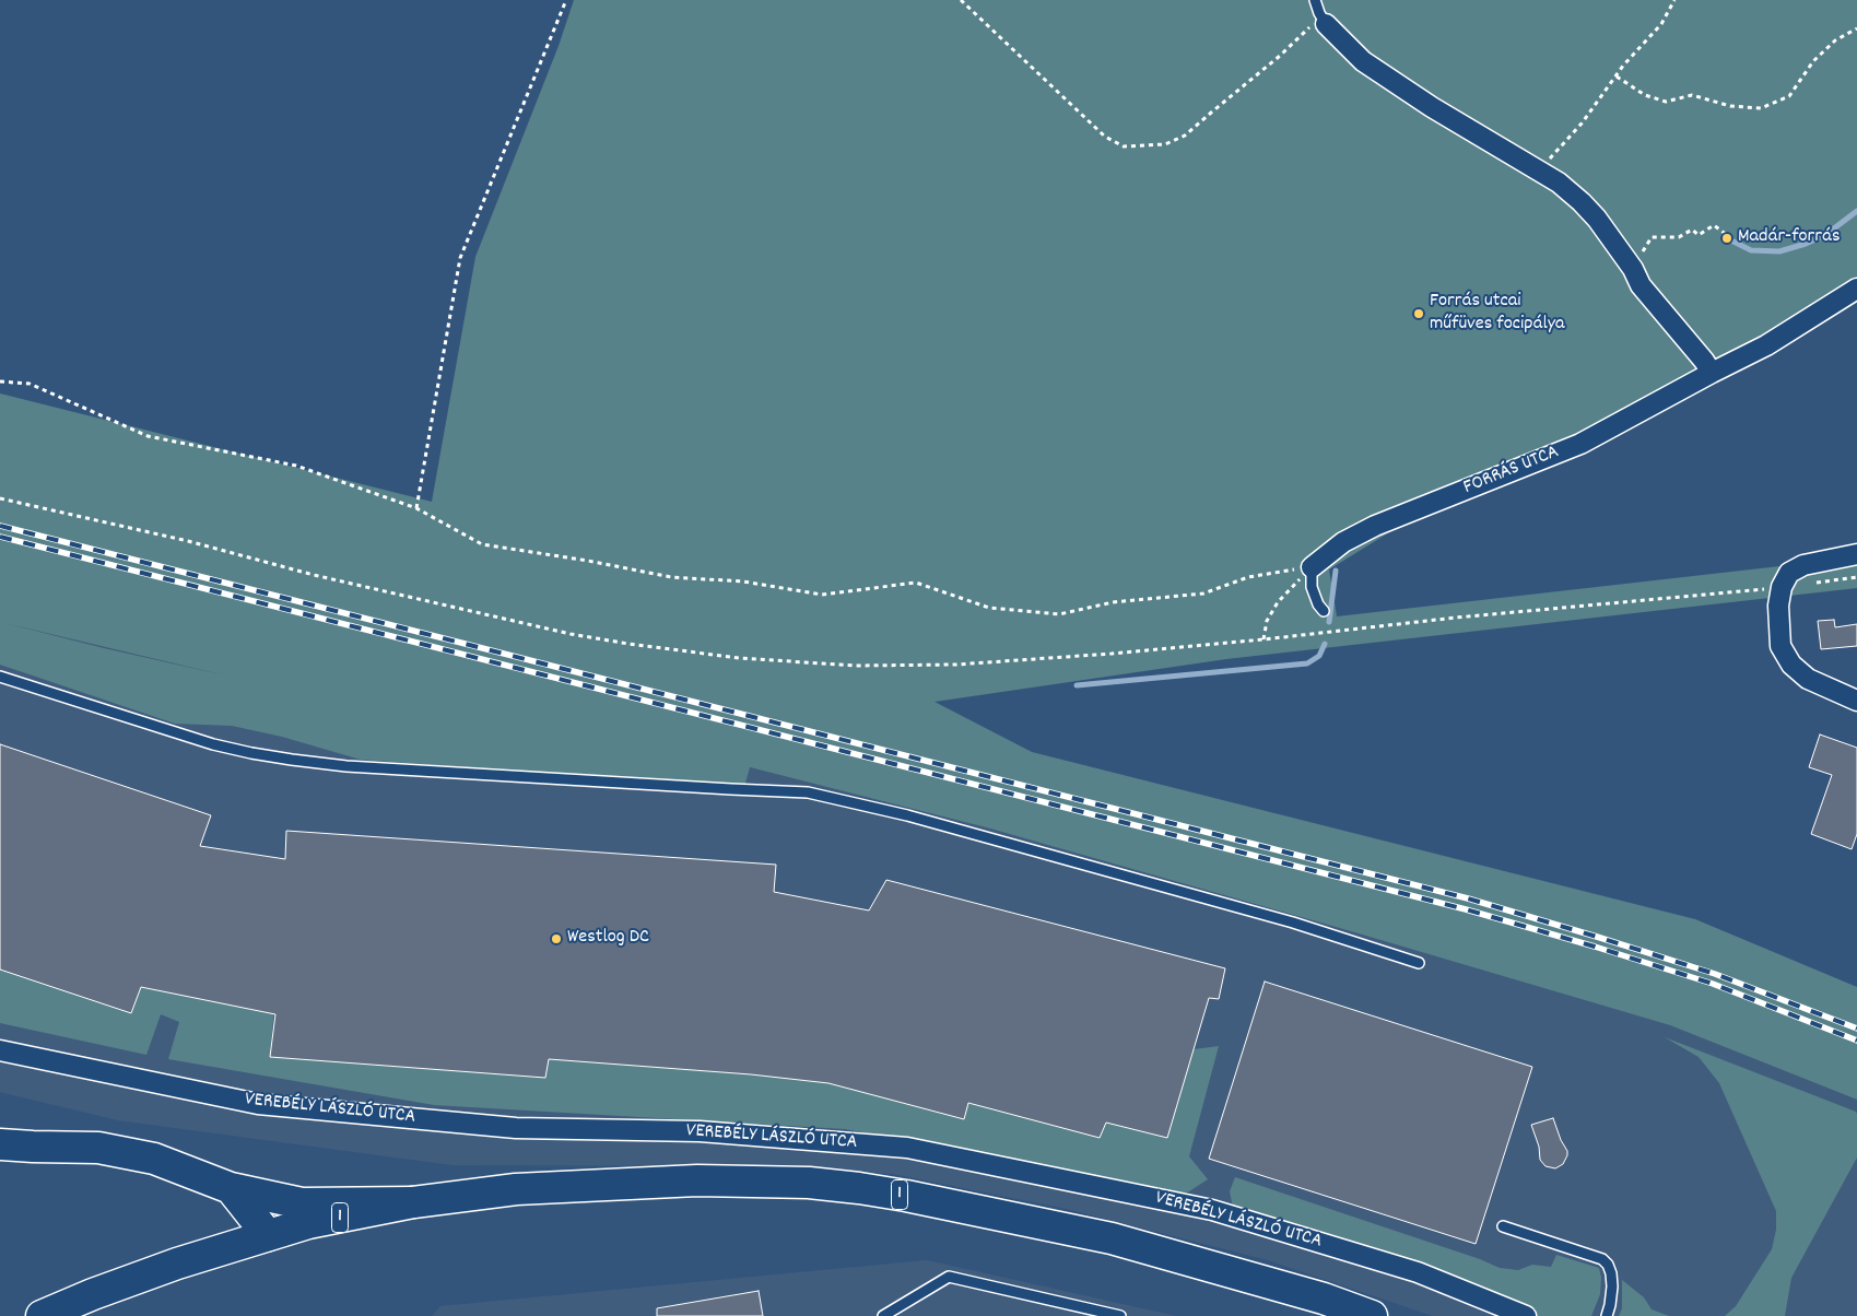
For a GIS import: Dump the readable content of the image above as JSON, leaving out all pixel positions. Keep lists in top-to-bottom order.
{
  "streets": {
    "main road": ["1"],
    "street": ["FORRÁS UTCA", "VEREBÉLY LÁSZLÓ UTCA"]
  },
  "places": ["Madár-forrás", "Forrás utcai műfüves focipálya", "Westlog DC"]
}
